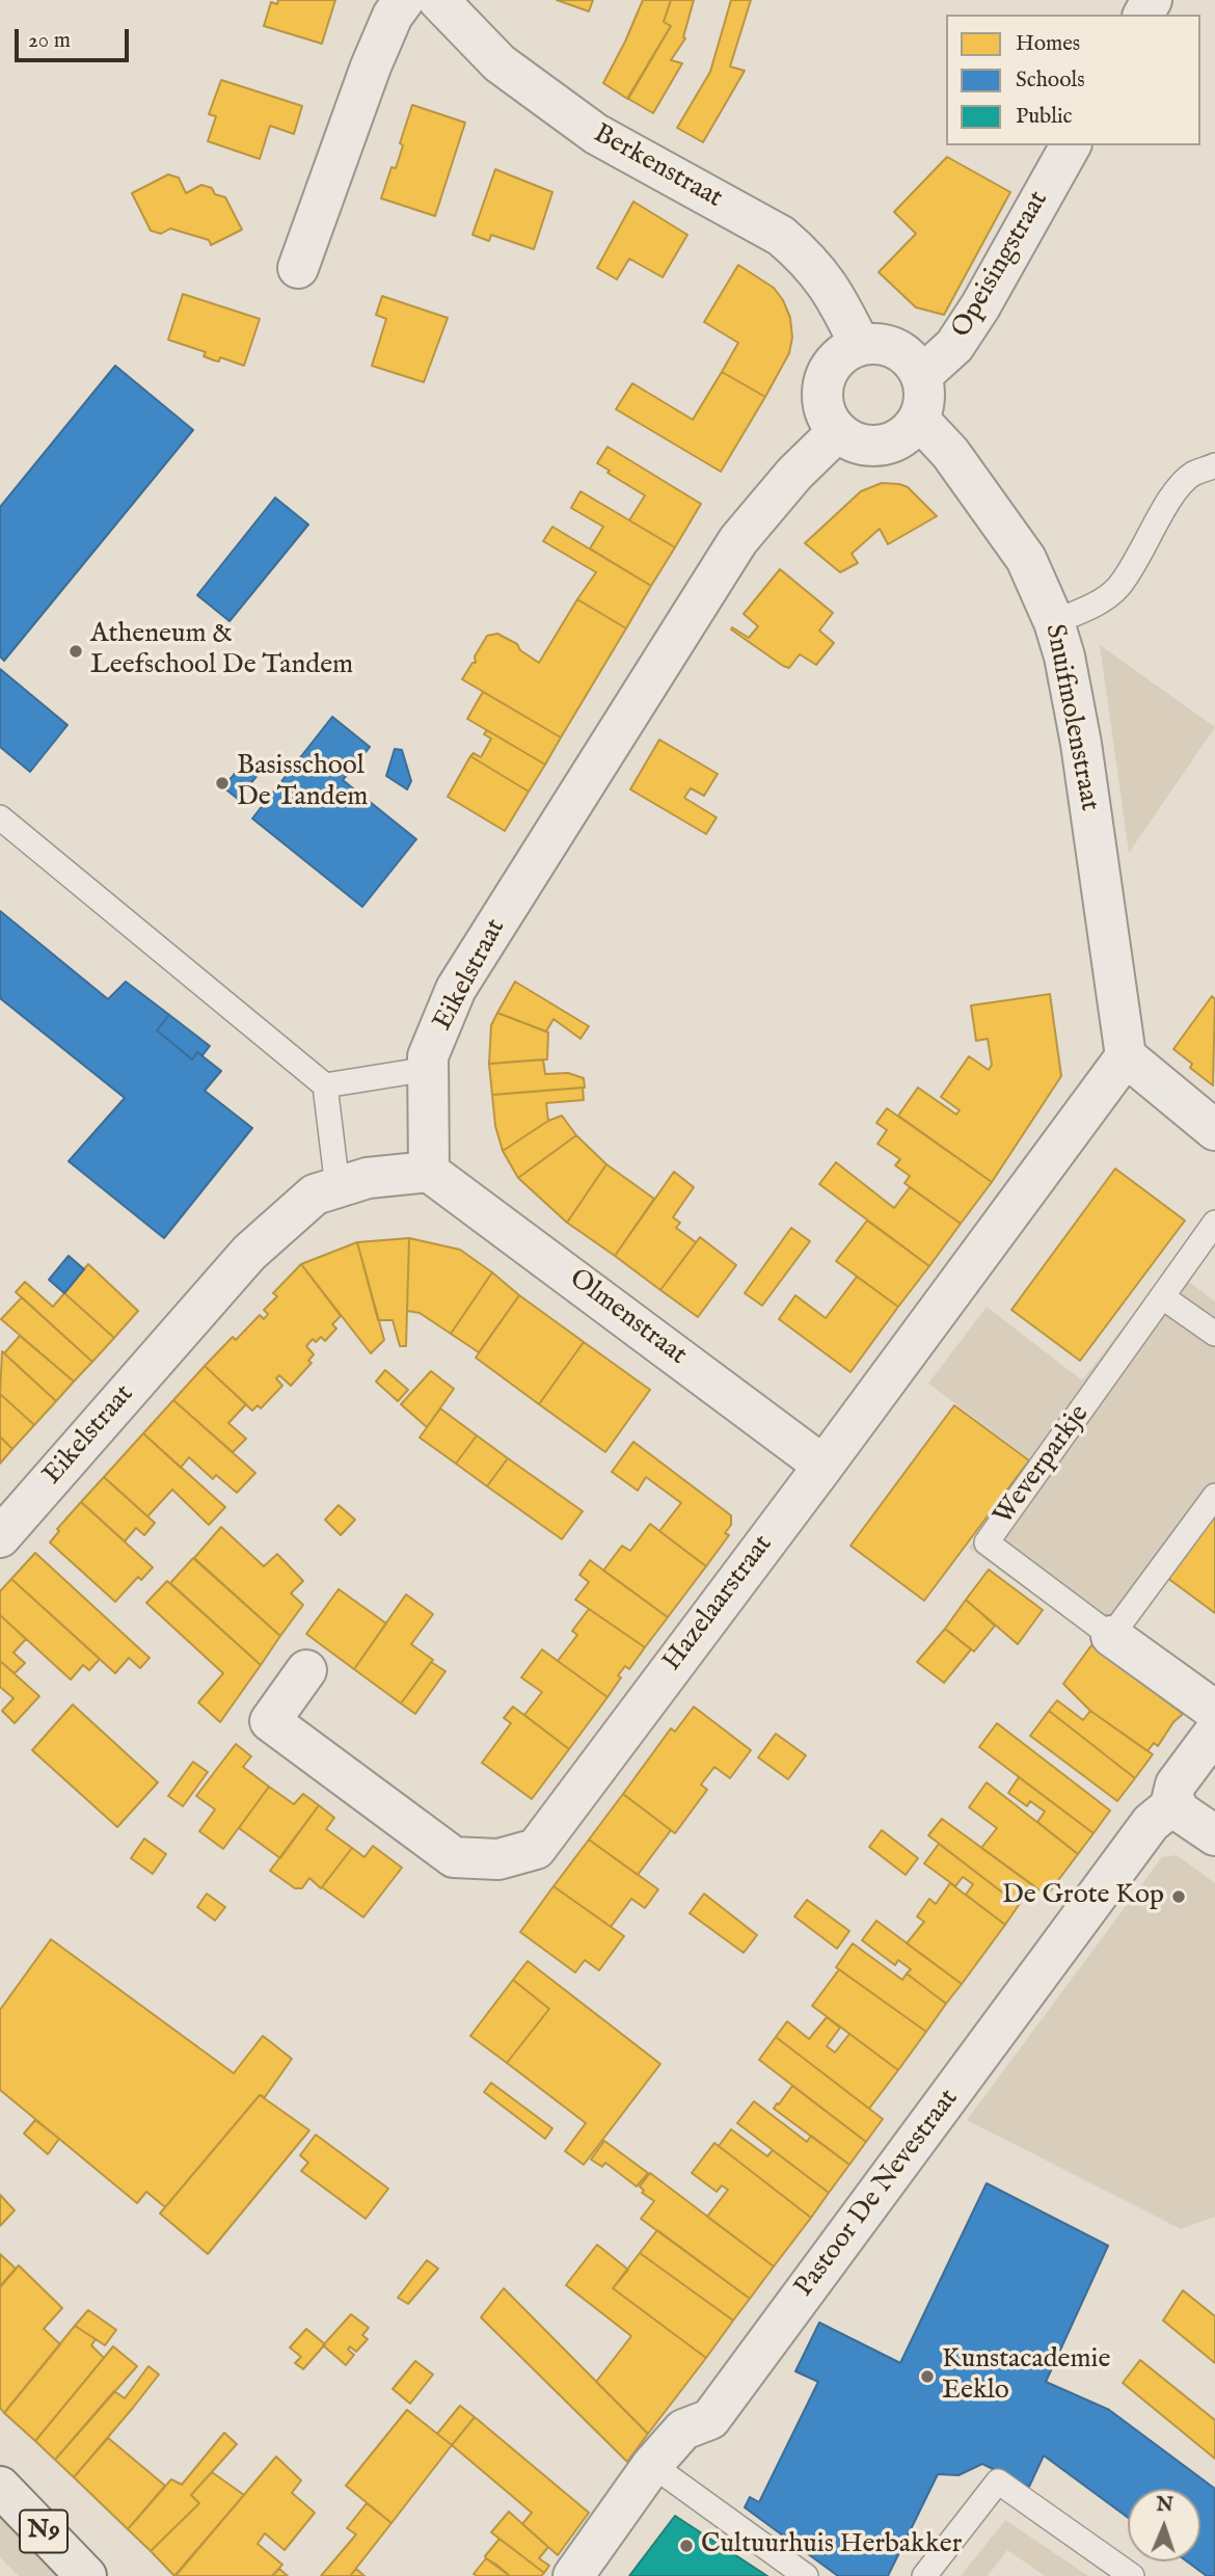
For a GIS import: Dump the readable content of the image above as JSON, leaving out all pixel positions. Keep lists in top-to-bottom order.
{
  "streets": {
    "main road": ["N9"],
    "street": [
      "Berkenstraat",
      "Opeisingstraat",
      "Snuifmolenstraat",
      "Eikelstraat",
      "Olmenstraat",
      "Hazelaarstraat",
      "Pastoor De Nevestraat"
    ],
    "lane": ["Weverparkje"]
  },
  "crossings": [
    ["Berkenstraat", "Opeisingstraat"],
    ["Berkenstraat", "Snuifmolenstraat"],
    ["Berkenstraat", "Eikelstraat"],
    ["Opeisingstraat", "Snuifmolenstraat"],
    ["Opeisingstraat", "Eikelstraat"],
    ["Snuifmolenstraat", "Eikelstraat"],
    ["Snuifmolenstraat", "Hazelaarstraat"],
    ["Eikelstraat", "Olmenstraat"],
    ["Olmenstraat", "Hazelaarstraat"]
  ],
  "places": [
    "Atheneum & Leefschool De Tandem",
    "Basisschool De Tandem",
    "De Grote Kop",
    "Kunstacademie Eeklo",
    "Cultuurhuis Herbakker"
  ],
  "legend": ["Homes", "Schools", "Public"],
  "scale_bar": "20 m",
  "north": "top"
}
